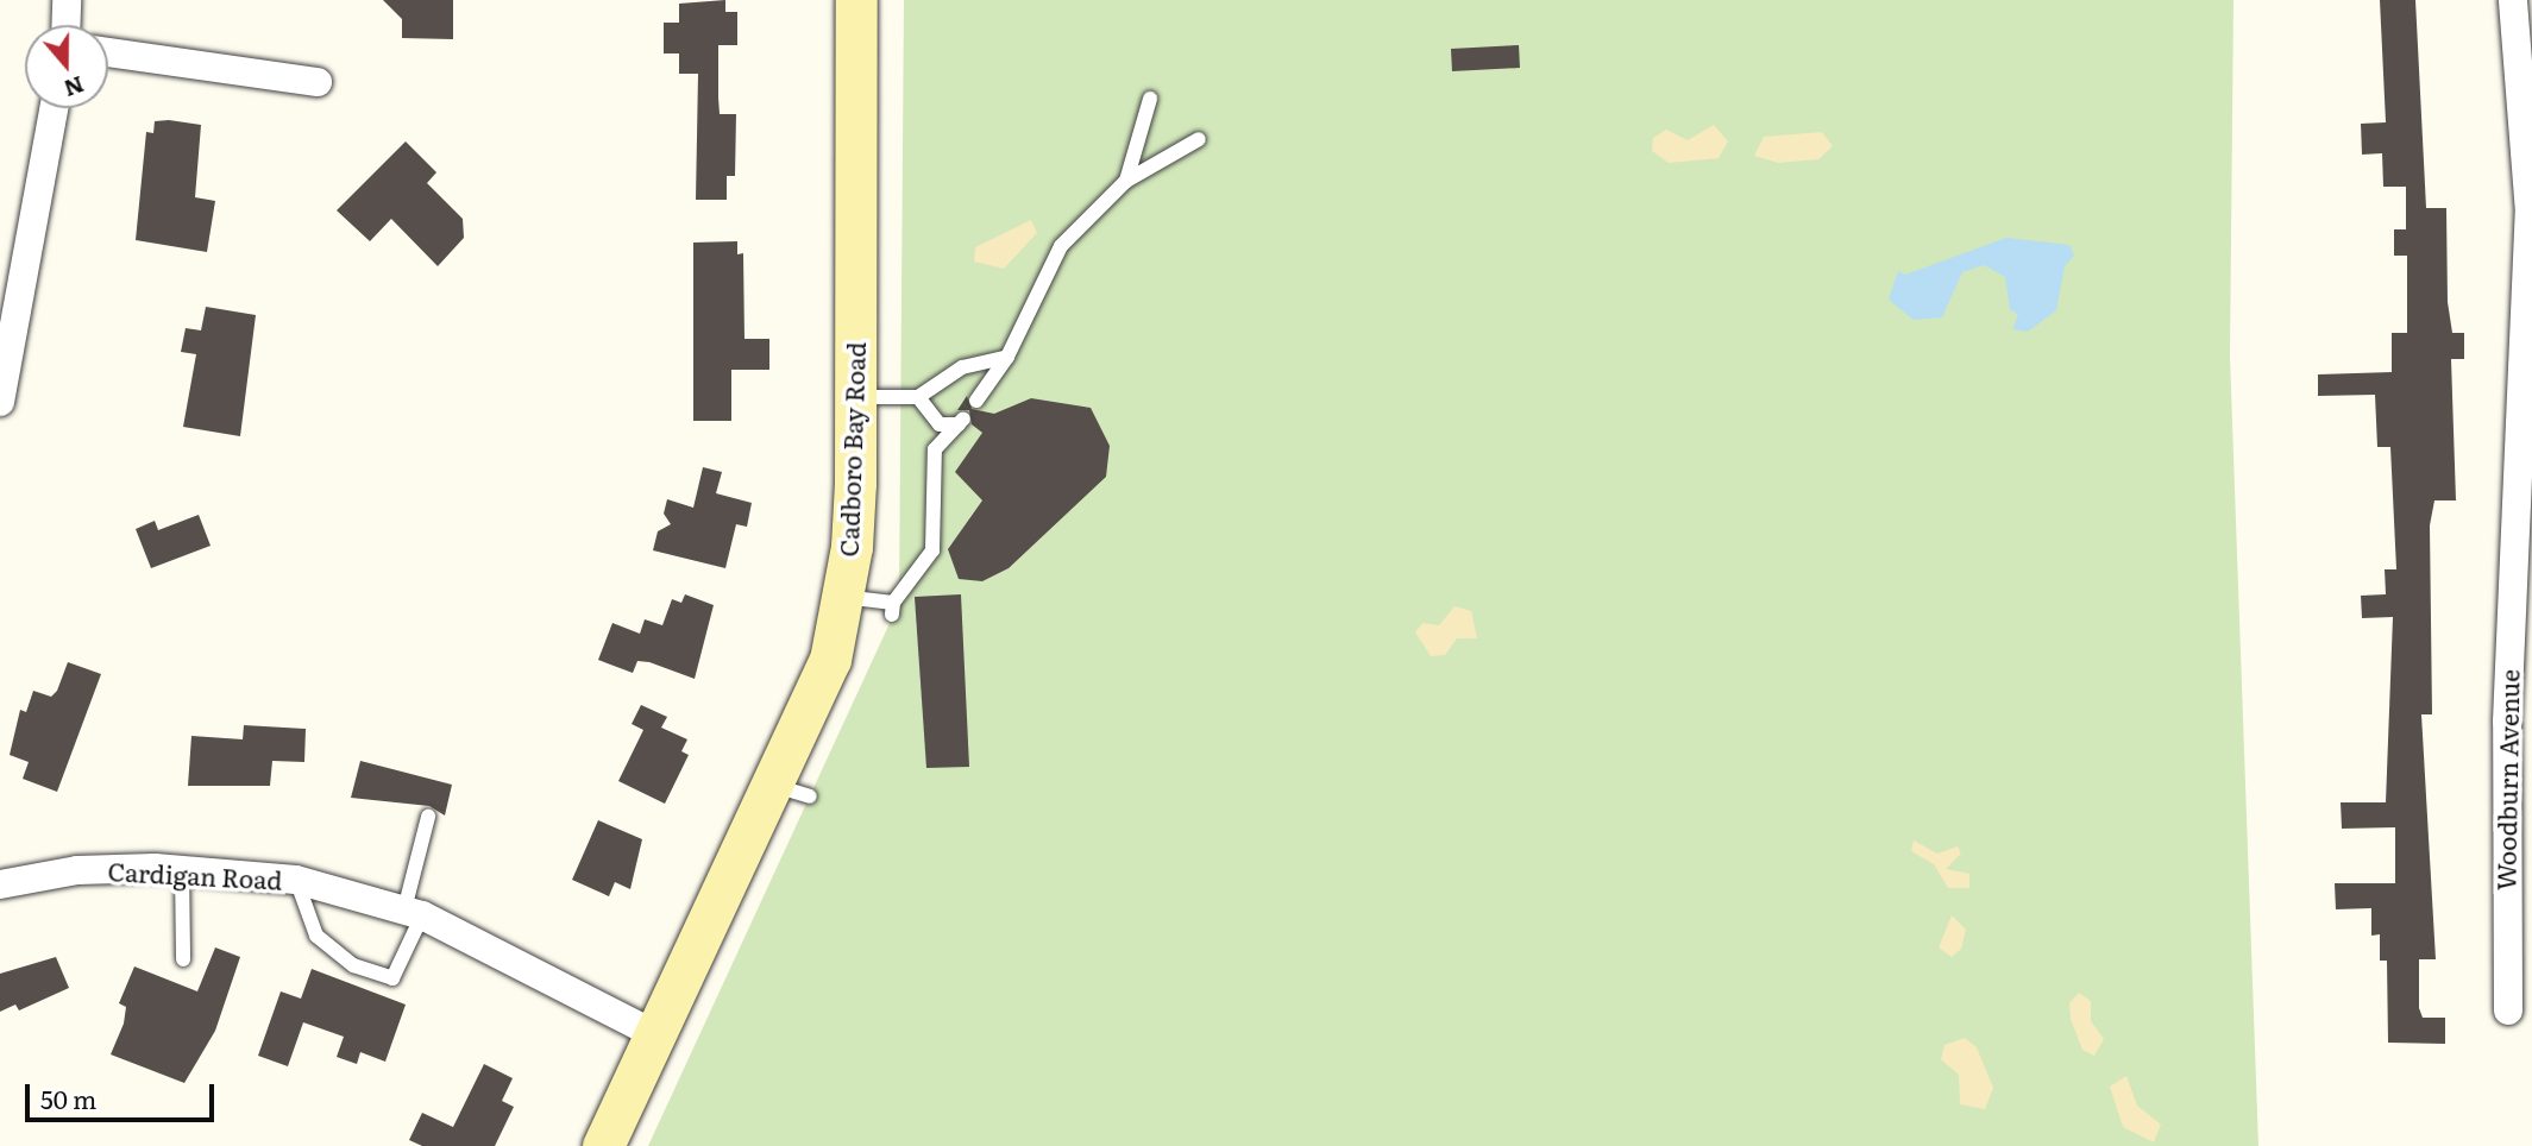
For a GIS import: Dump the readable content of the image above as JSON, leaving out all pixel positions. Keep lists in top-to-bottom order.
{
  "streets": {
    "main road": ["Cadboro Bay Road"],
    "street": ["Woodburn Avenue", "Cardigan Road"]
  },
  "crossings": [
    ["Cadboro Bay Road", "Cardigan Road"]
  ],
  "scale_bar": "50 m",
  "north": "bottom"
}
